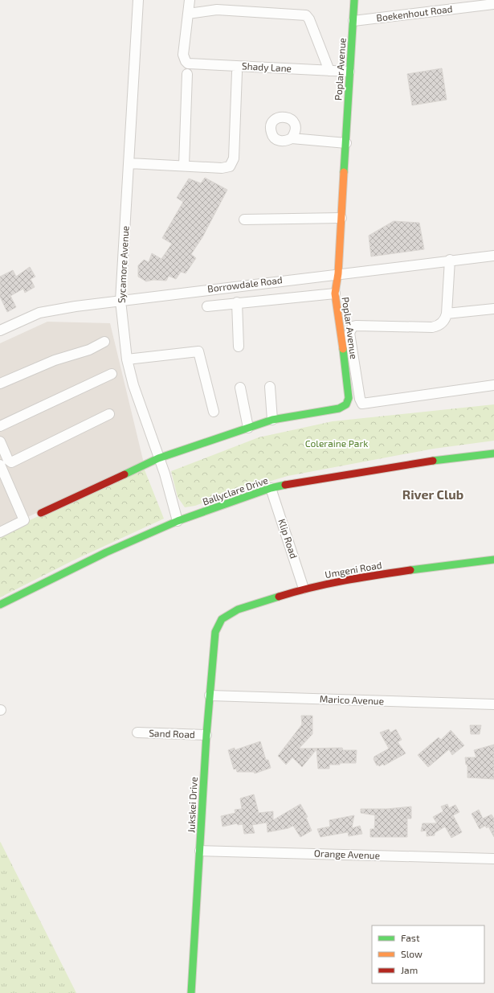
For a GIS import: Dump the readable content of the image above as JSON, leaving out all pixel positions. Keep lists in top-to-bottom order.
{
  "streets": {
    "street": [
      "Boekenhout Road",
      "Shady Lane",
      "Poplar Avenue",
      "Sycamore Avenue",
      "Borrowdale Road",
      "Ballyclare Drive",
      "Klip Road",
      "Umgeni Road",
      "Marico Avenue",
      "Sand Road",
      "Jukskei Drive",
      "Orange Avenue"
    ]
  },
  "crossings": [
    ["Boekenhout Road", "Poplar Avenue"],
    ["Shady Lane", "Poplar Avenue"],
    ["Poplar Avenue", "Sycamore Avenue"],
    ["Poplar Avenue", "Borrowdale Road"],
    ["Sycamore Avenue", "Borrowdale Road"],
    ["Sycamore Avenue", "Ballyclare Drive"],
    ["Ballyclare Drive", "Klip Road"],
    ["Klip Road", "Umgeni Road"],
    ["Umgeni Road", "Jukskei Drive"],
    ["Marico Avenue", "Jukskei Drive"],
    ["Sand Road", "Jukskei Drive"],
    ["Jukskei Drive", "Orange Avenue"]
  ],
  "districts": ["River Club"],
  "parks": ["Coleraine Park"],
  "legend": ["Fast", "Slow", "Jam"]
}
